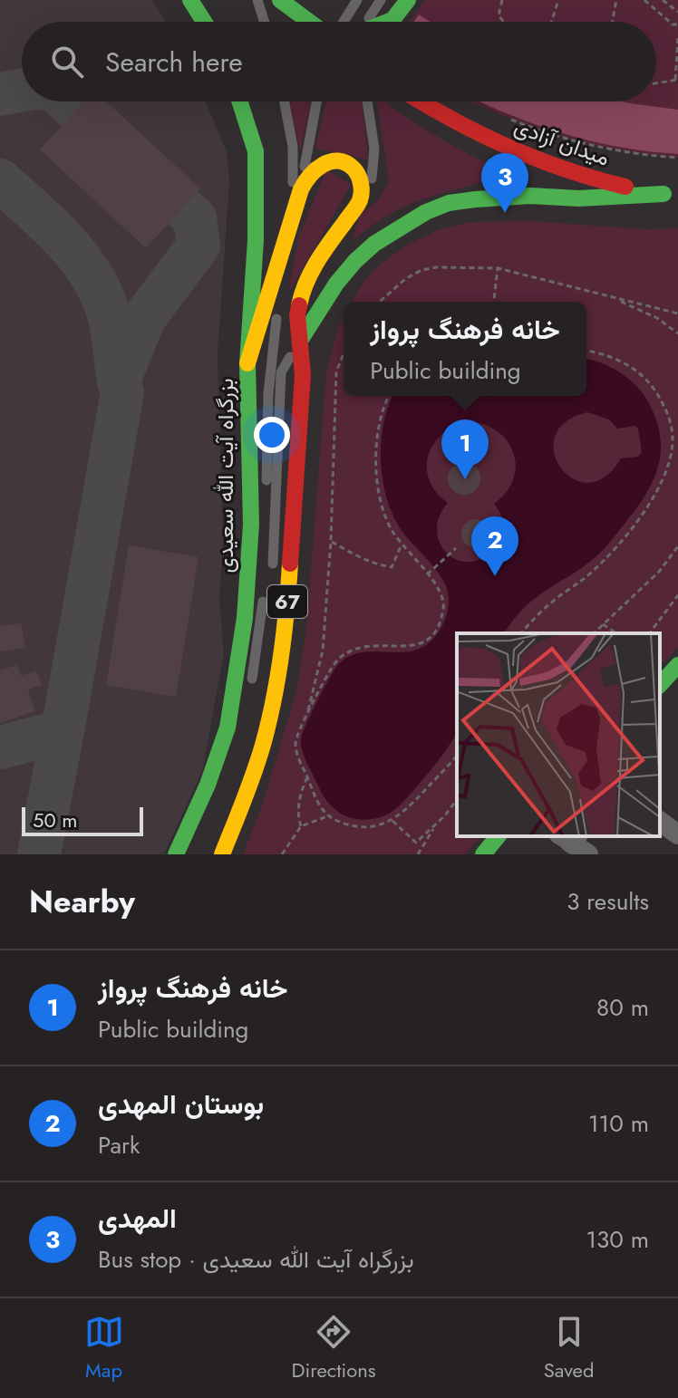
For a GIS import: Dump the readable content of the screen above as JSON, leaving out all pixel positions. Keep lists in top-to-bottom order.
{
  "streets": {
    "main road": ["میدان آزادی", "بزرگراه آیت الله سعیدی", "67"]
  },
  "scale_bar": "50 m",
  "page": {
    "search": "Search here",
    "pins": ["3", "1", "2"],
    "popup": ["خانه فرهنگ پرواز", "Public building"],
    "scale": "50 m",
    "heading": ["Nearby", "3 results"],
    "list": [
      {
        "mark": "1",
        "name": "خانه فرهنگ پرواز",
        "note": "Public building",
        "value": "80 m"
      },
      {
        "mark": "2",
        "name": "بوستان المهدی",
        "note": "Park",
        "value": "110 m"
      },
      {
        "mark": "3",
        "name": "المهدی",
        "note": "Bus stop · بزرگراه آیت الله سعیدی",
        "value": "130 m"
      }
    ],
    "nav": ["Map", "Directions", "Saved"]
  }
}
